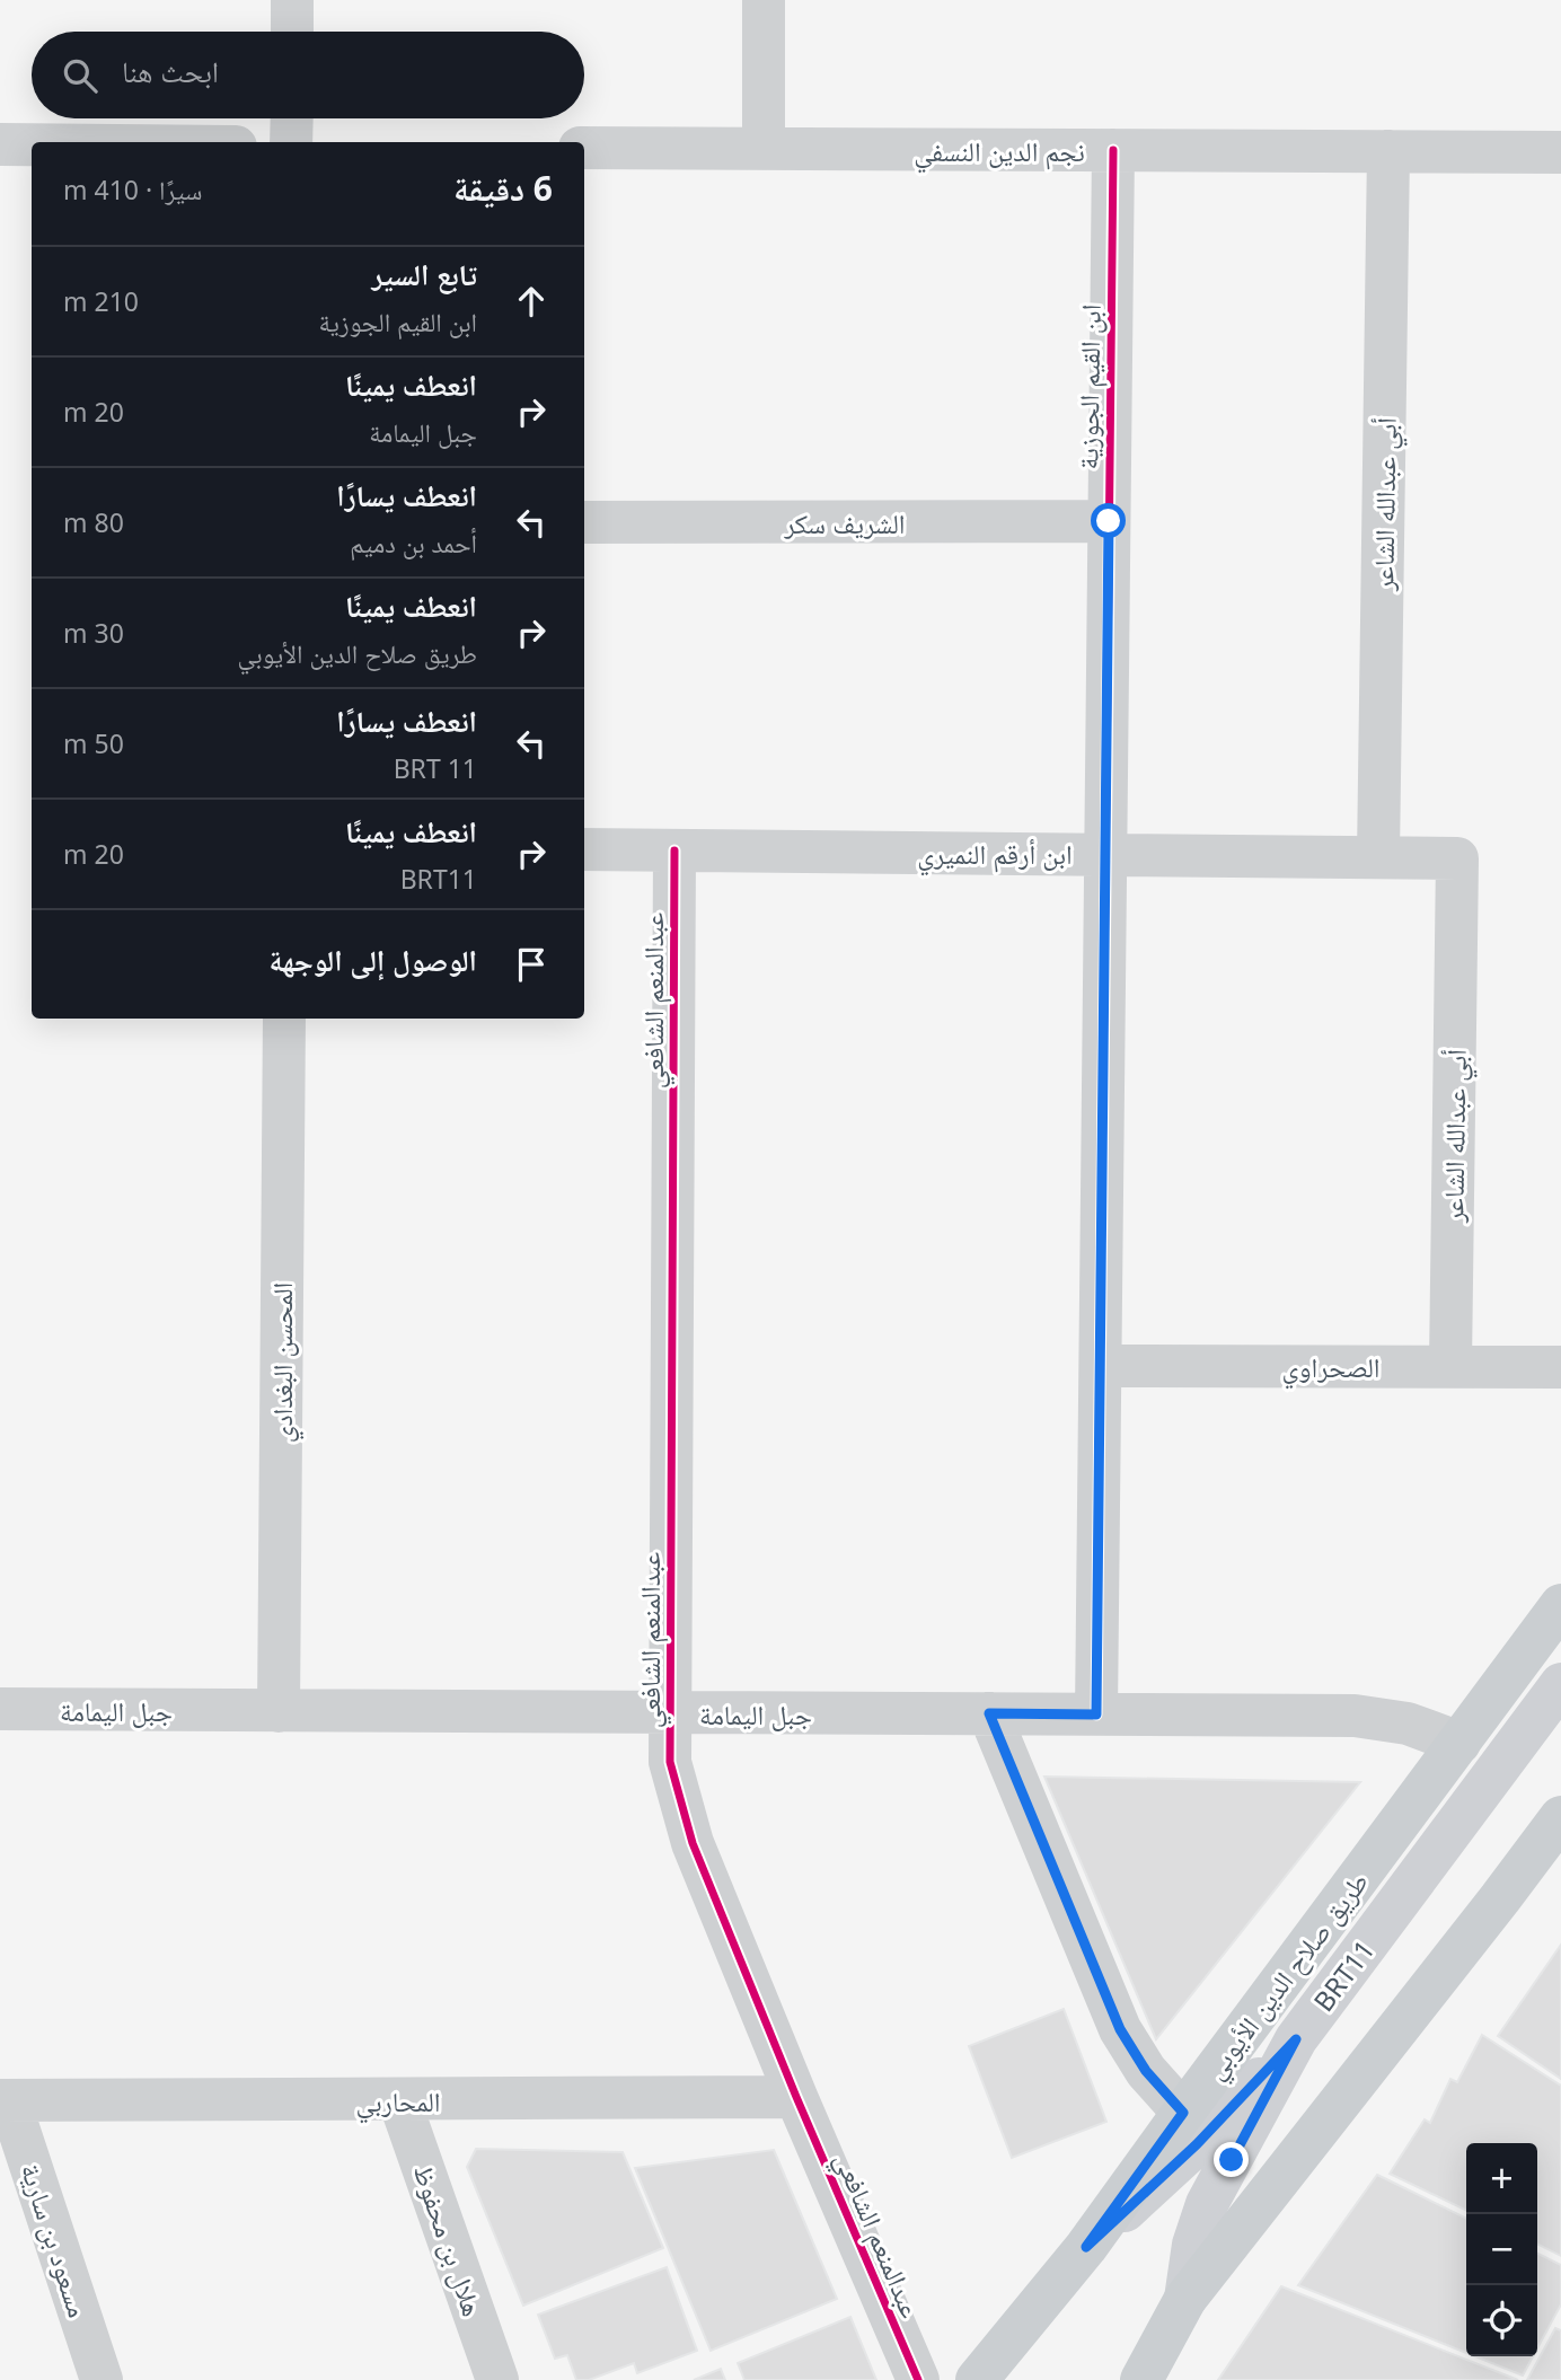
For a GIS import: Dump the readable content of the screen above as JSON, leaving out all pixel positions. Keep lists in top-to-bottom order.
{
  "streets": {
    "main road": ["طريق صلاح الدين الأيوبي", "BRT11"],
    "street": [
      "نجم الدين النسفي",
      "ابن القيم الجوزية",
      "أبي عبدالله الشاعر",
      "الشريف سكر",
      "ابن أرقم النميري",
      "عبدالمنعم الشافعي",
      "المحسن البغدادي",
      "الصحراوي",
      "جبل اليمامة",
      "المحاربي",
      "مسعود بن سارية",
      "هلال بن محفوظ"
    ]
  },
  "crossings": [
    ["نجم الدين النسفي", "ابن القيم الجوزية"],
    ["نجم الدين النسفي", "أبي عبدالله الشاعر"],
    ["ابن القيم الجوزية", "الشريف سكر"],
    ["ابن القيم الجوزية", "ابن أرقم النميري"],
    ["ابن القيم الجوزية", "الصحراوي"],
    ["ابن القيم الجوزية", "جبل اليمامة"],
    ["أبي عبدالله الشاعر", "ابن أرقم النميري"],
    ["أبي عبدالله الشاعر", "الصحراوي"],
    ["ابن أرقم النميري", "عبدالمنعم الشافعي"],
    ["عبدالمنعم الشافعي", "جبل اليمامة"],
    ["عبدالمنعم الشافعي", "المحاربي"],
    ["المحسن البغدادي", "جبل اليمامة"],
    ["جبل اليمامة", "طريق صلاح الدين الأيوبي"],
    ["المحاربي", "مسعود بن سارية"],
    ["المحاربي", "هلال بن محفوظ"]
  ],
  "page": {
    "search": "ابحث هنا",
    "heading": ["6 دقيقة", "سيرًا · 410 m"],
    "list": [
      ["تابع السير", "ابن القيم الجوزية", "210 m"],
      ["انعطف يمينًا", "جبل اليمامة", "20 m"],
      ["انعطف يسارًا", "أحمد بن دميم", "80 m"],
      ["انعطف يمينًا", "طريق صلاح الدين الأيوبي", "30 m"],
      ["انعطف يسارًا", "BRT 11", "50 m"],
      ["انعطف يمينًا", "BRT11", "20 m"],
      "الوصول إلى الوجهة"
    ],
    "map_buttons": ["+", "−"]
  }
}
